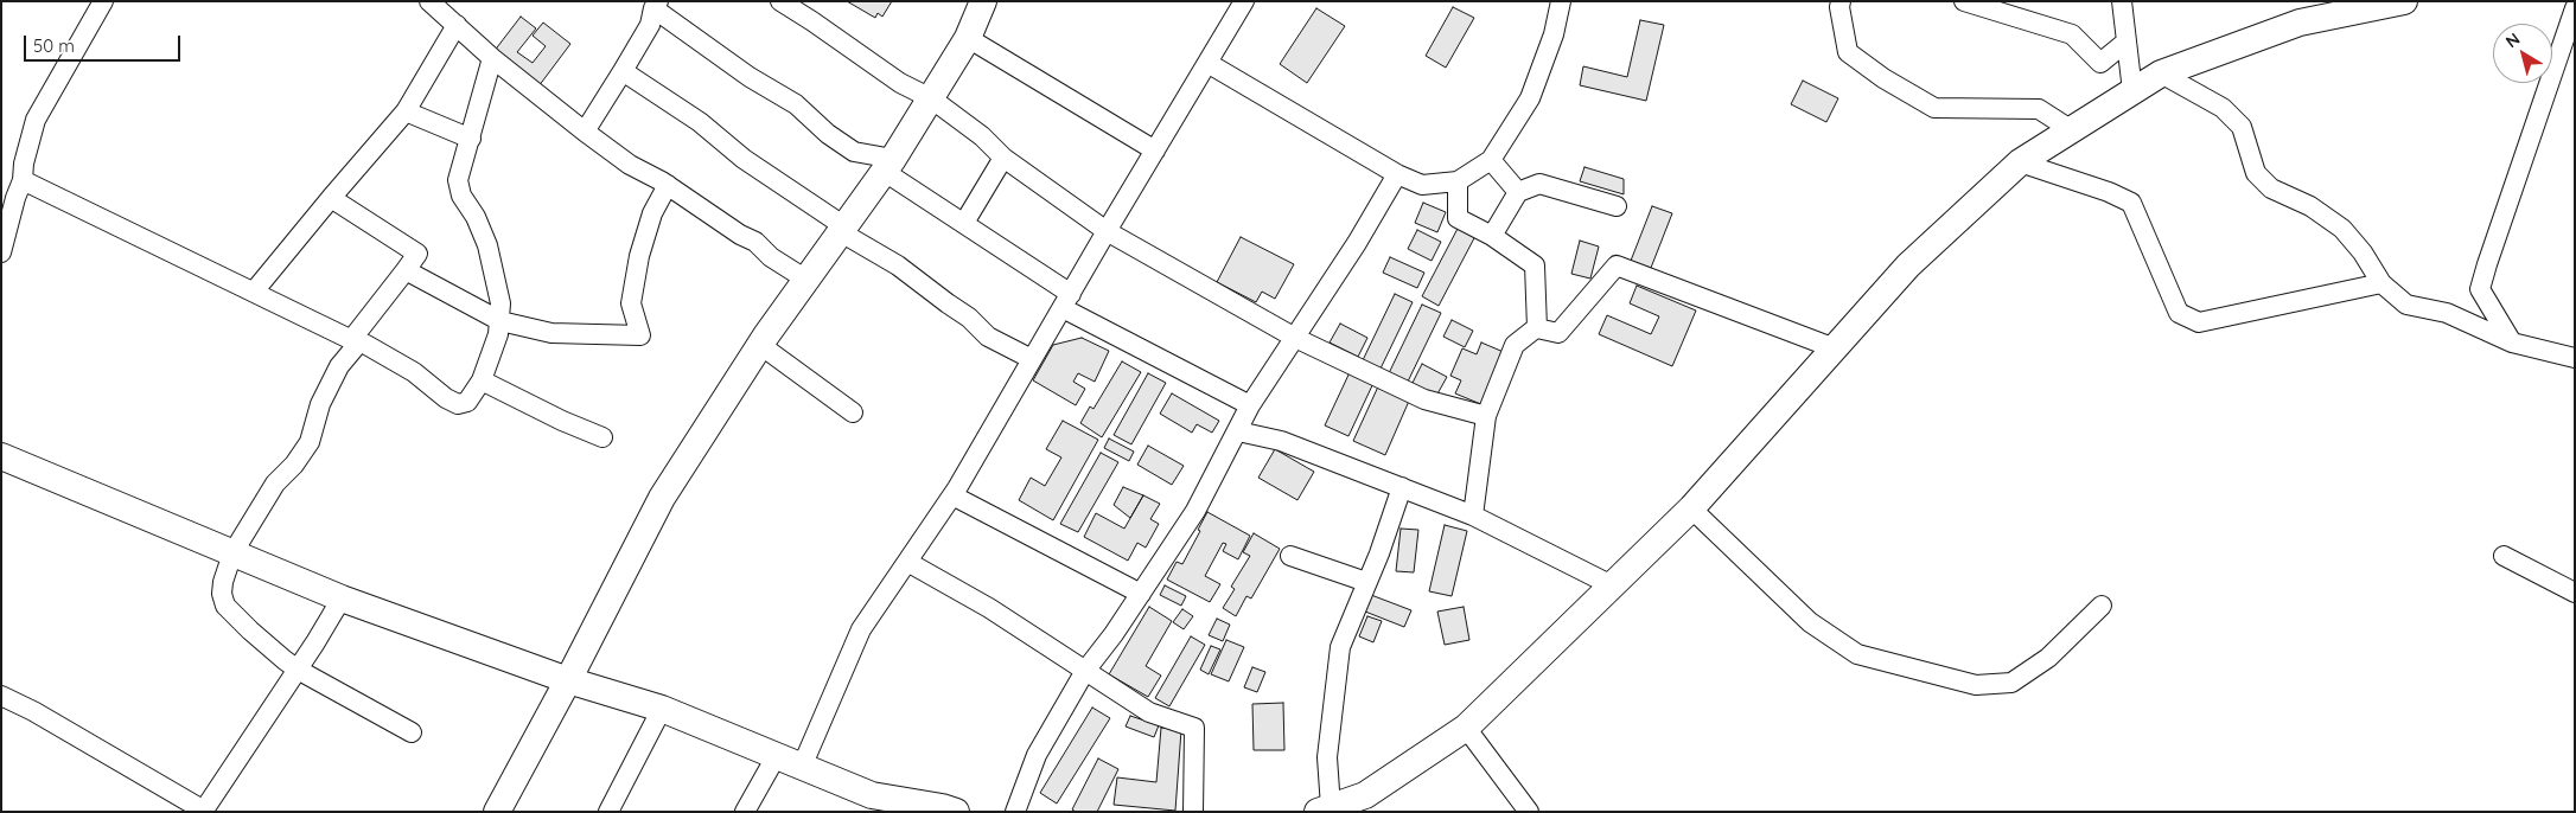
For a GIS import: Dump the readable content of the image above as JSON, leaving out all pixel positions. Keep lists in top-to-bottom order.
{
  "scale_bar": "50 m",
  "north": "top left"
}
